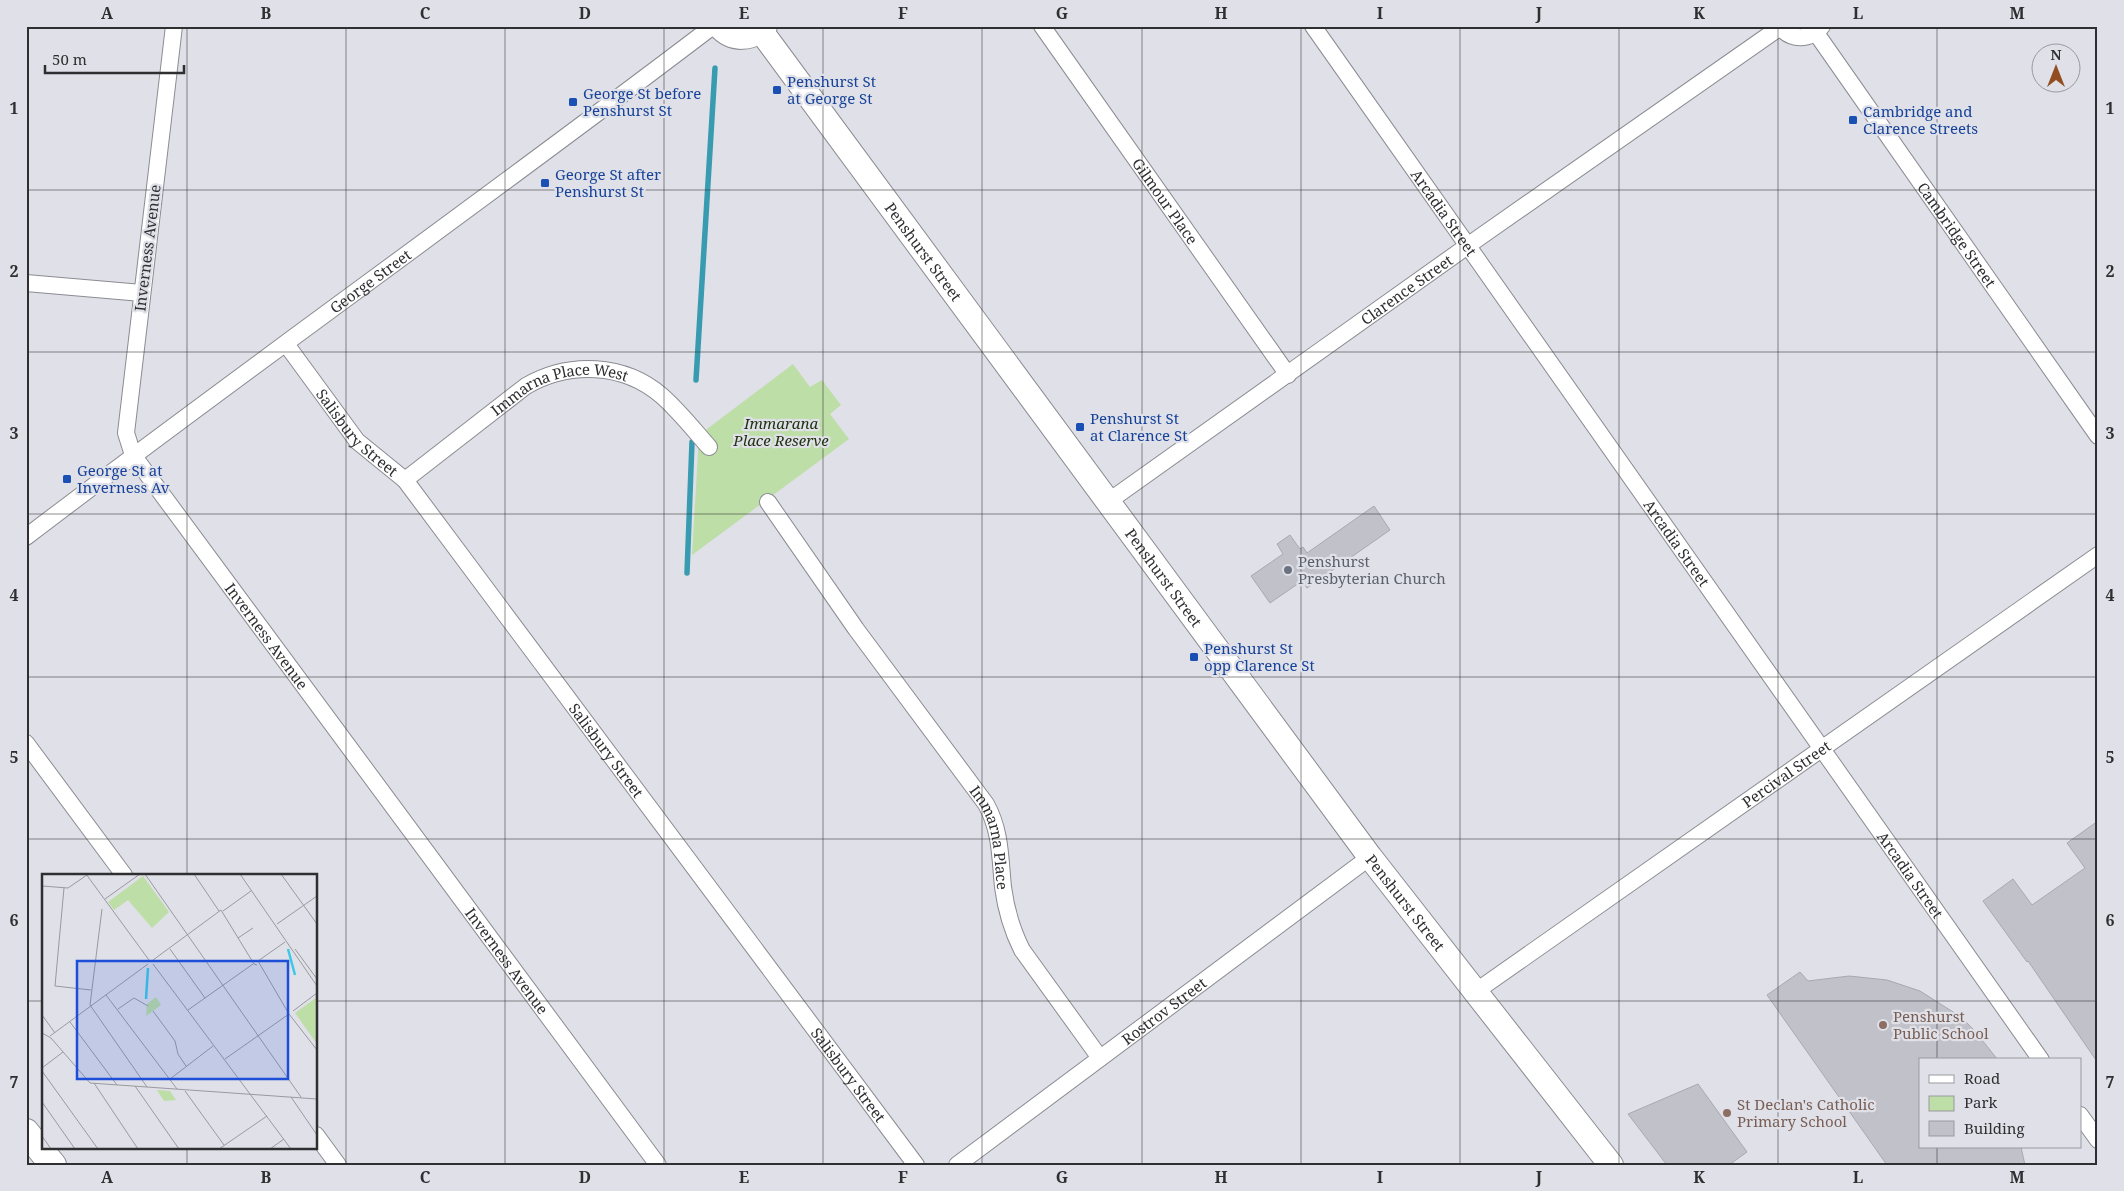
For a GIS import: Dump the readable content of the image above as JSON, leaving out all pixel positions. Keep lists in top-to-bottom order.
{
  "streets": {
    "main road": ["Penshurst Street"],
    "street": [
      "Gilmour Place",
      "Arcadia Street",
      "Cambridge Street",
      "Inverness Avenue",
      "George Street",
      "Clarence Street",
      "Immarna Place West",
      "Salisbury Street",
      "Percival Street",
      "Immarna Place",
      "Rostrov Street"
    ]
  },
  "crossings": [
    ["Gilmour Place", "Clarence Street"],
    ["Arcadia Street", "Clarence Street"],
    ["Arcadia Street", "Percival Street"],
    ["Inverness Avenue", "George Street"],
    ["Penshurst Street", "Clarence Street"],
    ["Penshurst Street", "Percival Street"],
    ["Penshurst Street", "Rostrov Street"],
    ["George Street", "Salisbury Street"],
    ["Immarna Place West", "Salisbury Street"],
    ["Immarna Place", "Rostrov Street"]
  ],
  "parks": ["Immarana Place Reserve"],
  "places": {
    "transit": [
      "Penshurst St at George St",
      "George St before Penshurst St",
      "Cambridge and Clarence Streets",
      "George St after Penshurst St",
      "Penshurst St at Clarence St",
      "George St at Inverness Av",
      "Penshurst St opp Clarence St"
    ],
    "other": ["Penshurst Presbyterian Church", "Penshurst Public School", "St Declan's Catholic Primary School"]
  },
  "legend": ["Road", "Park", "Building"],
  "scale_bar": "50 m",
  "north": "top",
  "grid": {
    "columns": [
      "A",
      "B",
      "C",
      "D",
      "E",
      "F",
      "G",
      "H",
      "I",
      "J",
      "K",
      "L",
      "M"
    ],
    "rows": [
      "1",
      "2",
      "3",
      "4",
      "5",
      "6",
      "7"
    ]
  }
}
